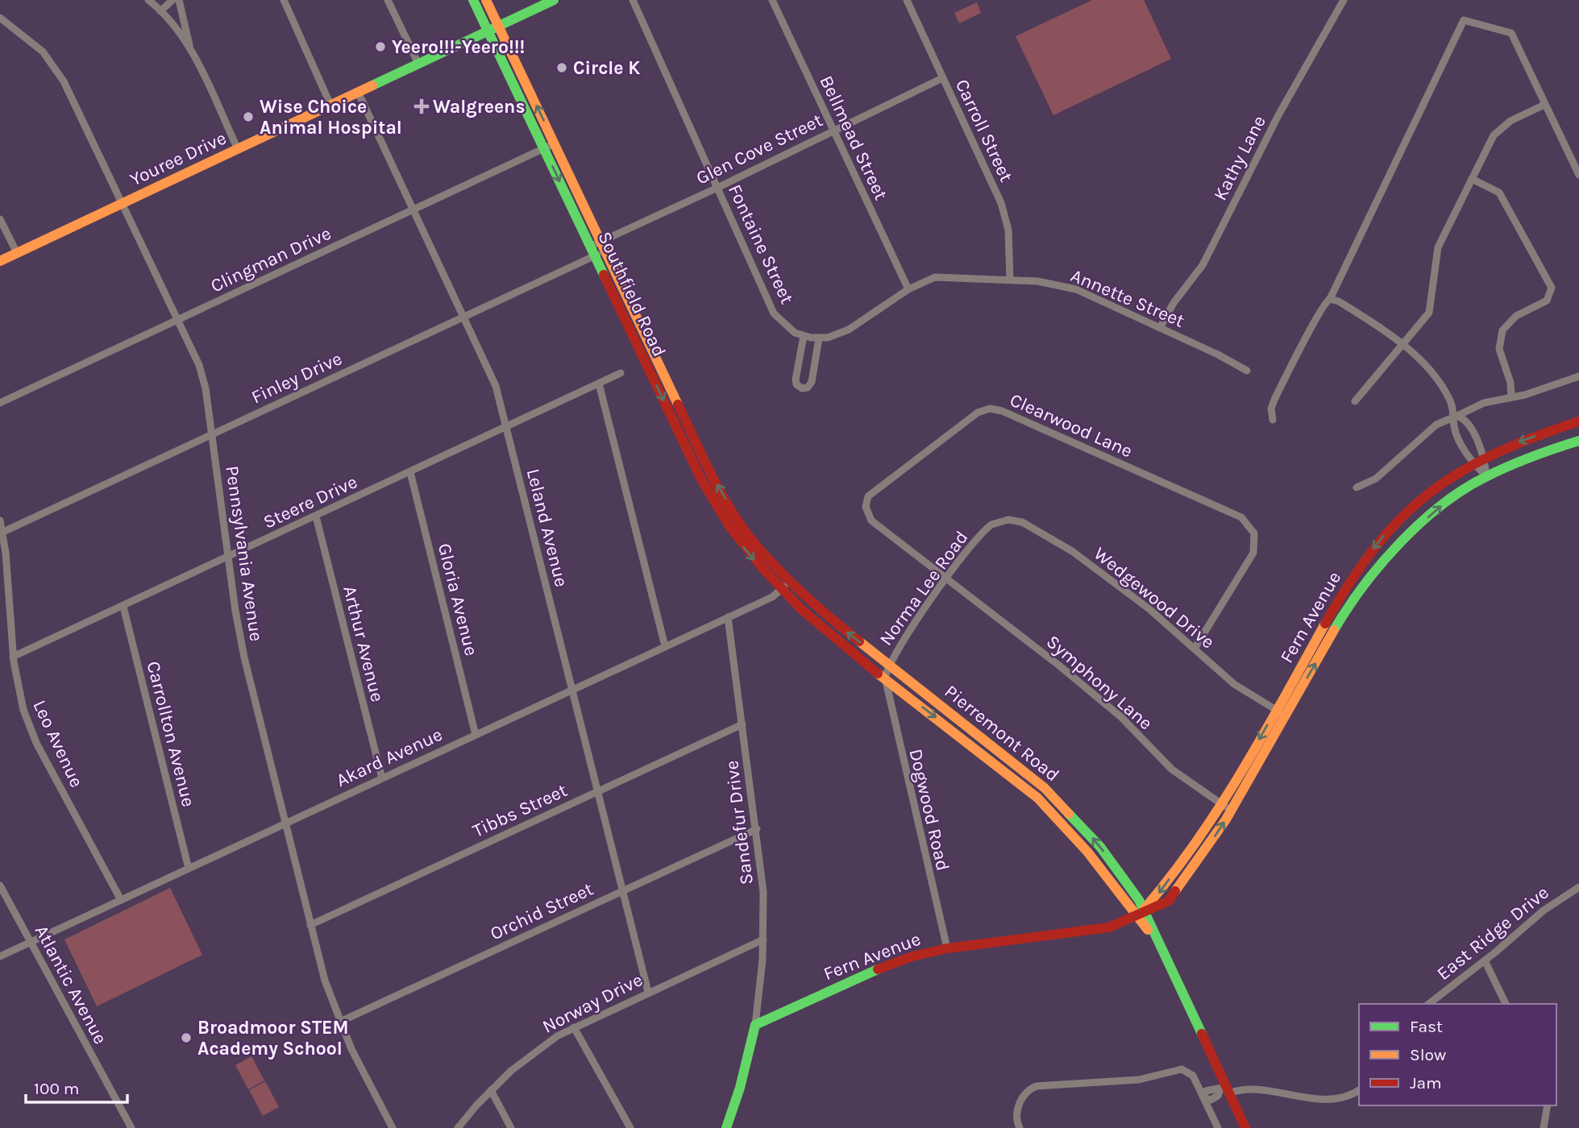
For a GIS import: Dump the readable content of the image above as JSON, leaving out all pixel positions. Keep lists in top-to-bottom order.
{
  "streets": {
    "main road": [
      "Youree Drive",
      "Southfield Road",
      "Fern Avenue",
      "Pierremont Road"
    ],
    "street": [
      "Carroll Street",
      "Bellmead Street",
      "Glen Cove Street",
      "Kathy Lane",
      "Fontaine Street",
      "Clingman Drive",
      "Annette Street",
      "Finley Drive",
      "Clearwood Lane",
      "Steere Drive",
      "Leland Avenue",
      "Pennsylvania Avenue",
      "Norma Lee Road",
      "Wedgewood Drive",
      "Gloria Avenue",
      "Arthur Avenue",
      "Symphony Lane",
      "Carrollton Avenue",
      "Leo Avenue",
      "Akard Avenue",
      "Dogwood Road",
      "Tibbs Street",
      "Sandefur Drive",
      "Orchid Street",
      "East Ridge Drive",
      "Atlantic Avenue",
      "Norway Drive"
    ]
  },
  "crossings": [
    ["Carroll Street", "Glen Cove Street"],
    ["Carroll Street", "Annette Street"],
    ["Bellmead Street", "Glen Cove Street"],
    ["Bellmead Street", "Annette Street"],
    ["Glen Cove Street", "Fontaine Street"],
    ["Glen Cove Street", "Southfield Road"],
    ["Glen Cove Street", "Finley Drive"],
    ["Kathy Lane", "Annette Street"],
    ["Youree Drive", "Southfield Road"],
    ["Youree Drive", "Leland Avenue"],
    ["Youree Drive", "Pennsylvania Avenue"],
    ["Fontaine Street", "Annette Street"],
    ["Clingman Drive", "Southfield Road"],
    ["Clingman Drive", "Leland Avenue"],
    ["Clingman Drive", "Pennsylvania Avenue"],
    ["Southfield Road", "Finley Drive"],
    ["Southfield Road", "Pierremont Road"],
    ["Southfield Road", "Akard Avenue"],
    ["Finley Drive", "Leland Avenue"],
    ["Finley Drive", "Pennsylvania Avenue"],
    ["Finley Drive", "Leo Avenue"],
    ["Clearwood Lane", "Norma Lee Road"],
    ["Clearwood Lane", "Wedgewood Drive"],
    ["Clearwood Lane", "Symphony Lane"],
    ["Steere Drive", "Leland Avenue"],
    ["Steere Drive", "Pennsylvania Avenue"],
    ["Steere Drive", "Gloria Avenue"],
    ["Steere Drive", "Arthur Avenue"],
    ["Steere Drive", "Carrollton Avenue"],
    ["Steere Drive", "Leo Avenue"],
    ["Leland Avenue", "Akard Avenue"],
    ["Leland Avenue", "Tibbs Street"],
    ["Leland Avenue", "Orchid Street"],
    ["Leland Avenue", "Norway Drive"],
    ["Pennsylvania Avenue", "Akard Avenue"],
    ["Pennsylvania Avenue", "Tibbs Street"],
    ["Pennsylvania Avenue", "Orchid Street"],
    ["Norma Lee Road", "Wedgewood Drive"],
    ["Norma Lee Road", "Symphony Lane"],
    ["Norma Lee Road", "Pierremont Road"],
    ["Norma Lee Road", "Dogwood Road"],
    ["Wedgewood Drive", "Fern Avenue"],
    ["Gloria Avenue", "Akard Avenue"],
    ["Fern Avenue", "Symphony Lane"],
    ["Fern Avenue", "Pierremont Road"],
    ["Fern Avenue", "Dogwood Road"],
    ["Fern Avenue", "Sandefur Drive"],
    ["Arthur Avenue", "Akard Avenue"],
    ["Pierremont Road", "Akard Avenue"],
    ["Pierremont Road", "Dogwood Road"],
    ["Carrollton Avenue", "Akard Avenue"],
    ["Leo Avenue", "Akard Avenue"],
    ["Akard Avenue", "Sandefur Drive"],
    ["Akard Avenue", "Atlantic Avenue"],
    ["Tibbs Street", "Sandefur Drive"],
    ["Sandefur Drive", "Orchid Street"],
    ["Sandefur Drive", "Norway Drive"]
  ],
  "places": {
    "other": [
      "Yeero!!!-Yeero!!!",
      "Circle K",
      "Wise Choice Animal Hospital",
      "Broadmoor STEM Academy School"
    ],
    "health": ["Walgreens"]
  },
  "legend": ["Fast", "Slow", "Jam"],
  "scale_bar": "100 m"
}
